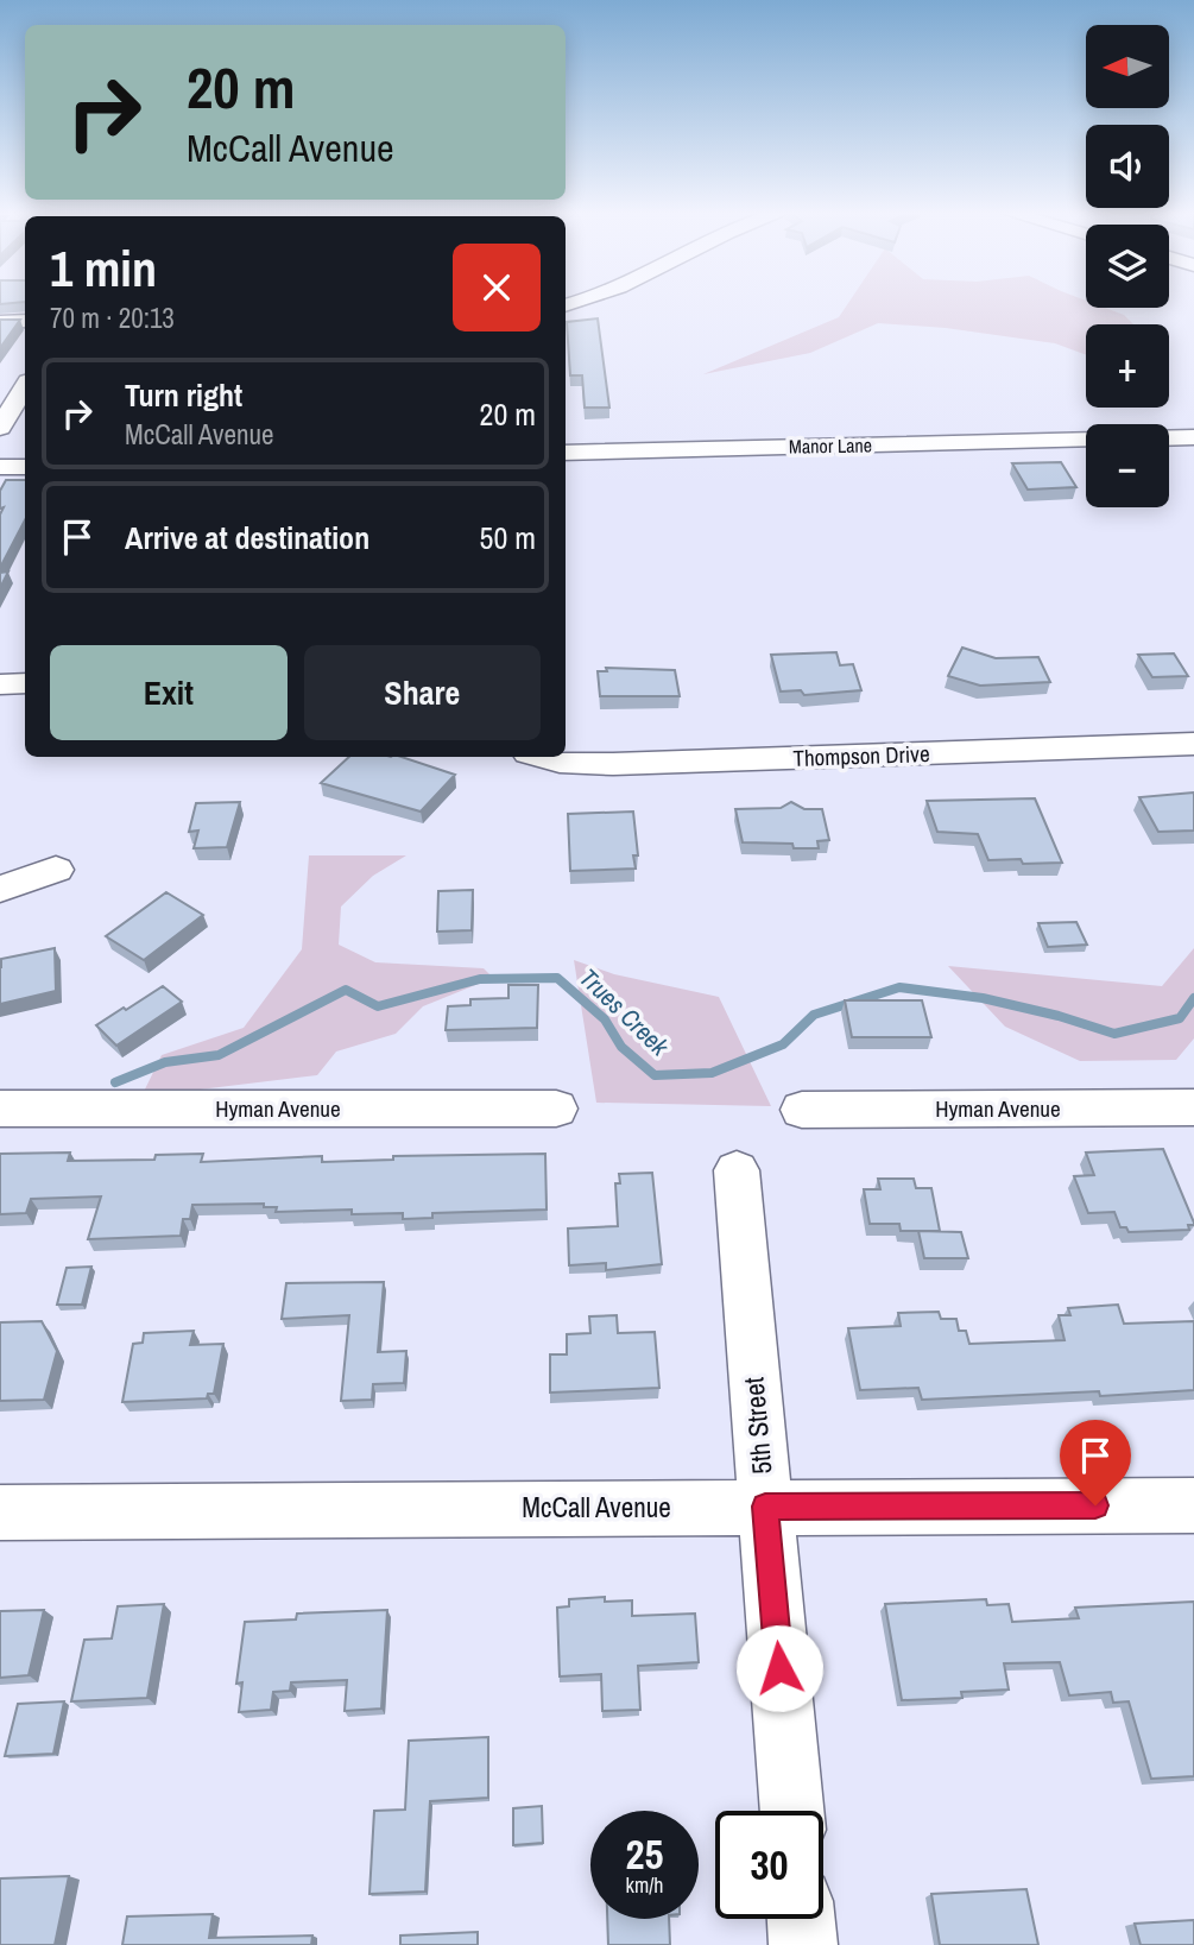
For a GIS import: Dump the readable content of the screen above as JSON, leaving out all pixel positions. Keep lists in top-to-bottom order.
{
  "streets": {
    "street": [
      "Manor Lane",
      "Thompson Drive",
      "Hyman Avenue",
      "5th Street",
      "McCall Avenue"
    ]
  },
  "crossings": [
    ["5th Street", "McCall Avenue"]
  ],
  "water": ["Trues Creek"],
  "north": "left",
  "page": {
    "map_buttons": ["+", "−"],
    "turn": ["20 m", "McCall Avenue"],
    "heading": ["1 min", "70 m · 20:13"],
    "list": [
      {
        "name": "Turn right",
        "note": "McCall Avenue",
        "value": "20 m"
      },
      {
        "name": "Arrive at destination",
        "value": "50 m"
      }
    ],
    "buttons": ["Exit", "Share"],
    "speed": "25 km/h",
    "limit": "30"
  }
}
